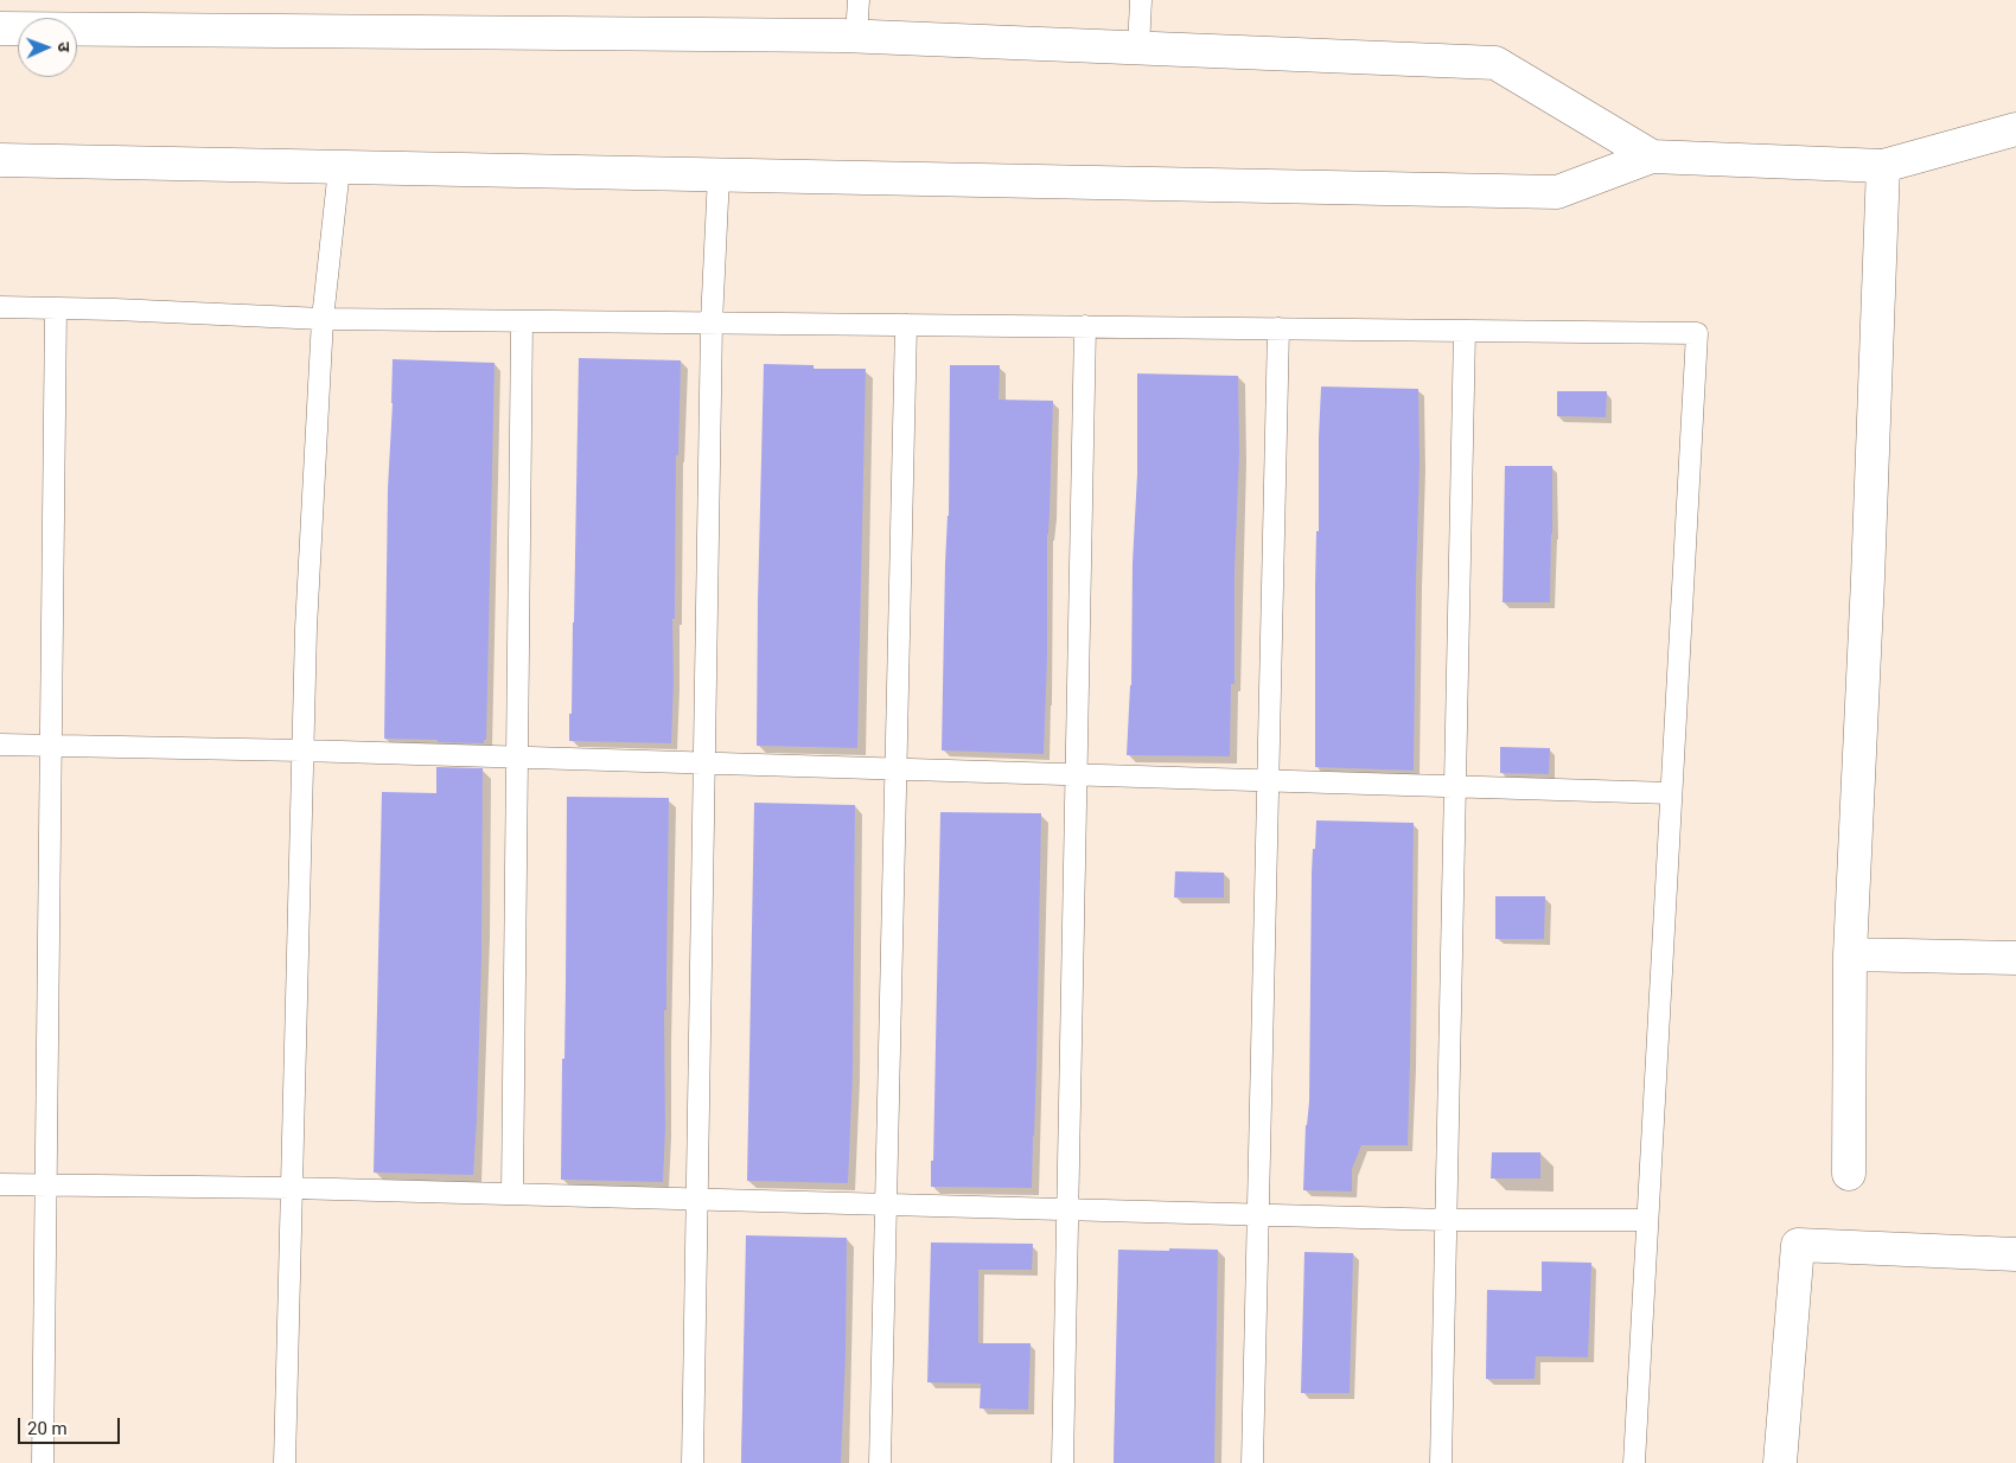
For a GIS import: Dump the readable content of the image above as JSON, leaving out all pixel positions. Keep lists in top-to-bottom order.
{
  "scale_bar": "20 m",
  "north": "right"
}
